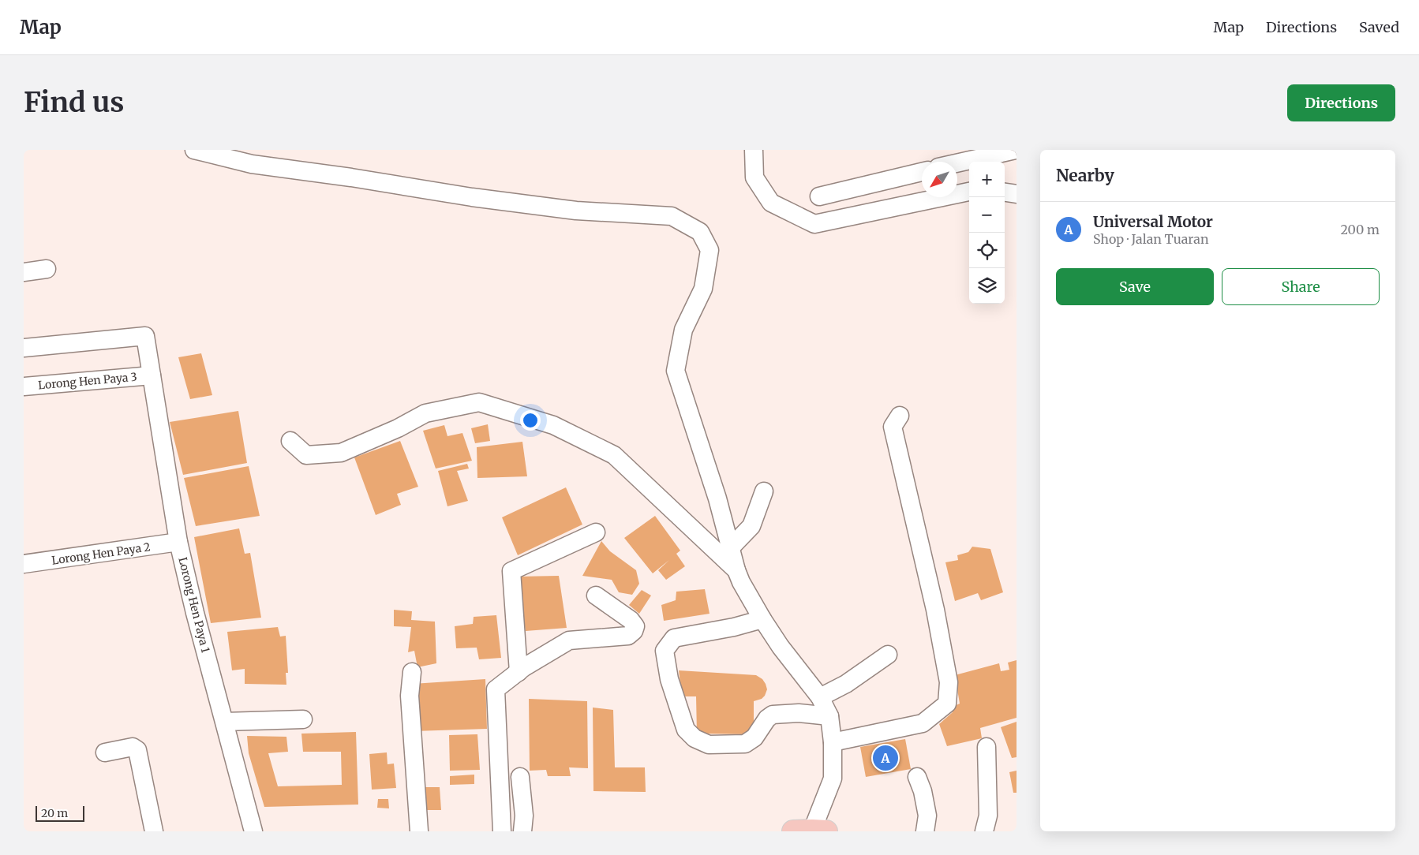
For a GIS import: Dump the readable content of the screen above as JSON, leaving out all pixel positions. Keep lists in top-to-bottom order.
{
  "streets": {
    "street": ["Lorong Hen Paya 3", "Lorong Hen Paya 2", "Lorong Hen Paya 1"]
  },
  "crossings": [
    ["Lorong Hen Paya 3", "Lorong Hen Paya 1"],
    ["Lorong Hen Paya 2", "Lorong Hen Paya 1"]
  ],
  "scale_bar": "20 m",
  "north": "bottom left",
  "page": {
    "header": "Map",
    "nav": ["Map", "Directions", "Saved"],
    "buttons": [
      "Directions",
      ["Save", "Share"]
    ],
    "title": "Find us",
    "heading": "Nearby",
    "map_buttons": ["+", "−"],
    "list": [
      {
        "mark": "A",
        "name": "Universal Motor",
        "note": "Shop · Jalan Tuaran",
        "value": "200 m"
      }
    ],
    "pins": "A",
    "scale": "20 m"
  }
}
